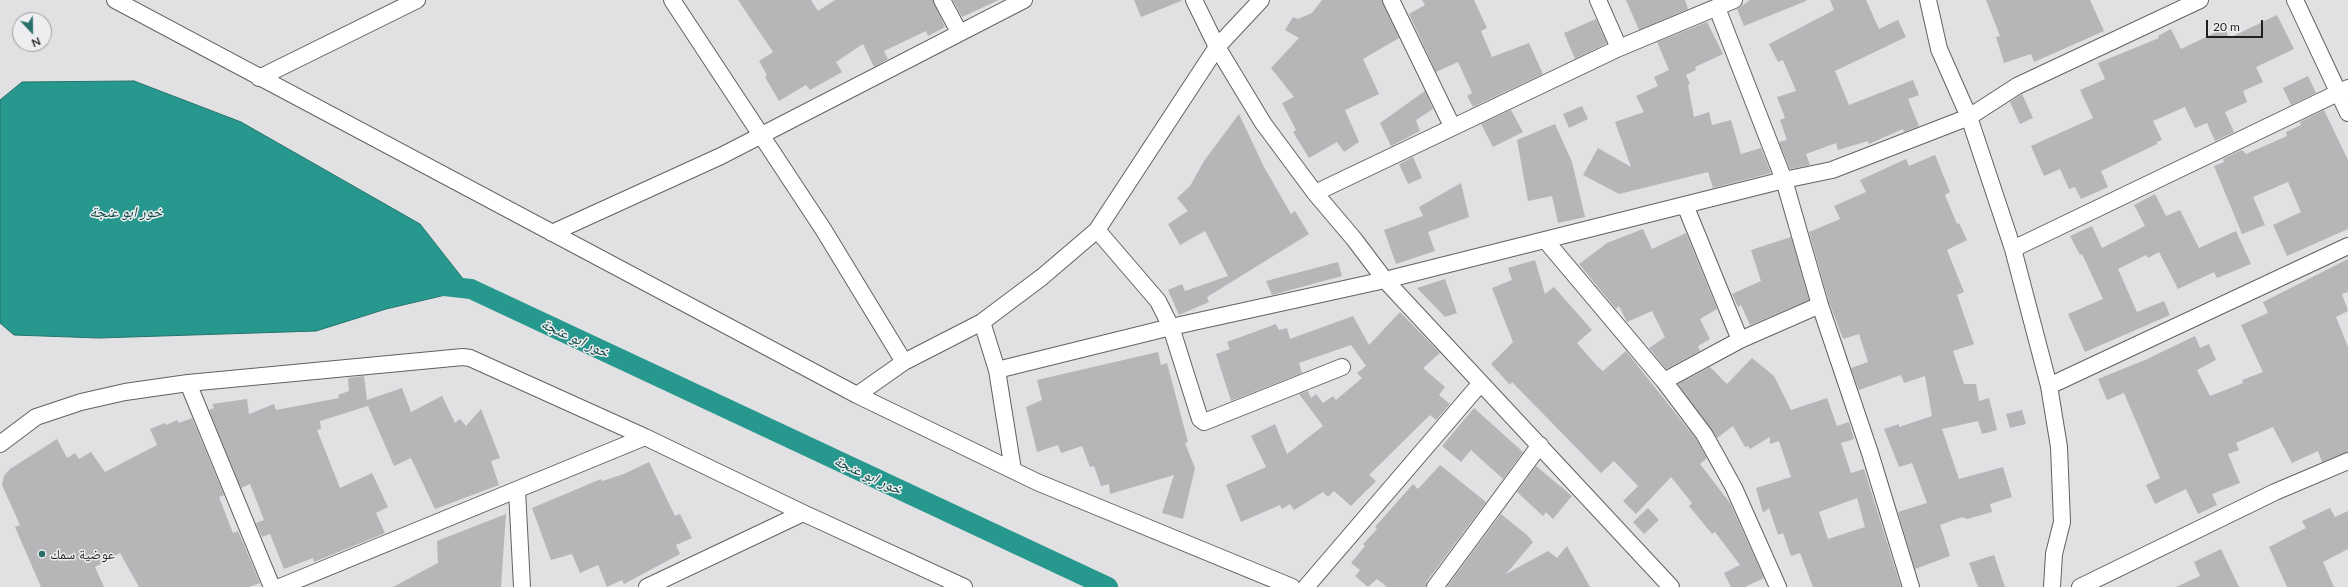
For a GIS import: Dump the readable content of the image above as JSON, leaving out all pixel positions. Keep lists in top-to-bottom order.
{
  "water": ["خور ابو عنجة"],
  "places": ["عوضية سمك"],
  "scale_bar": "20 m",
  "north": "bottom"
}
